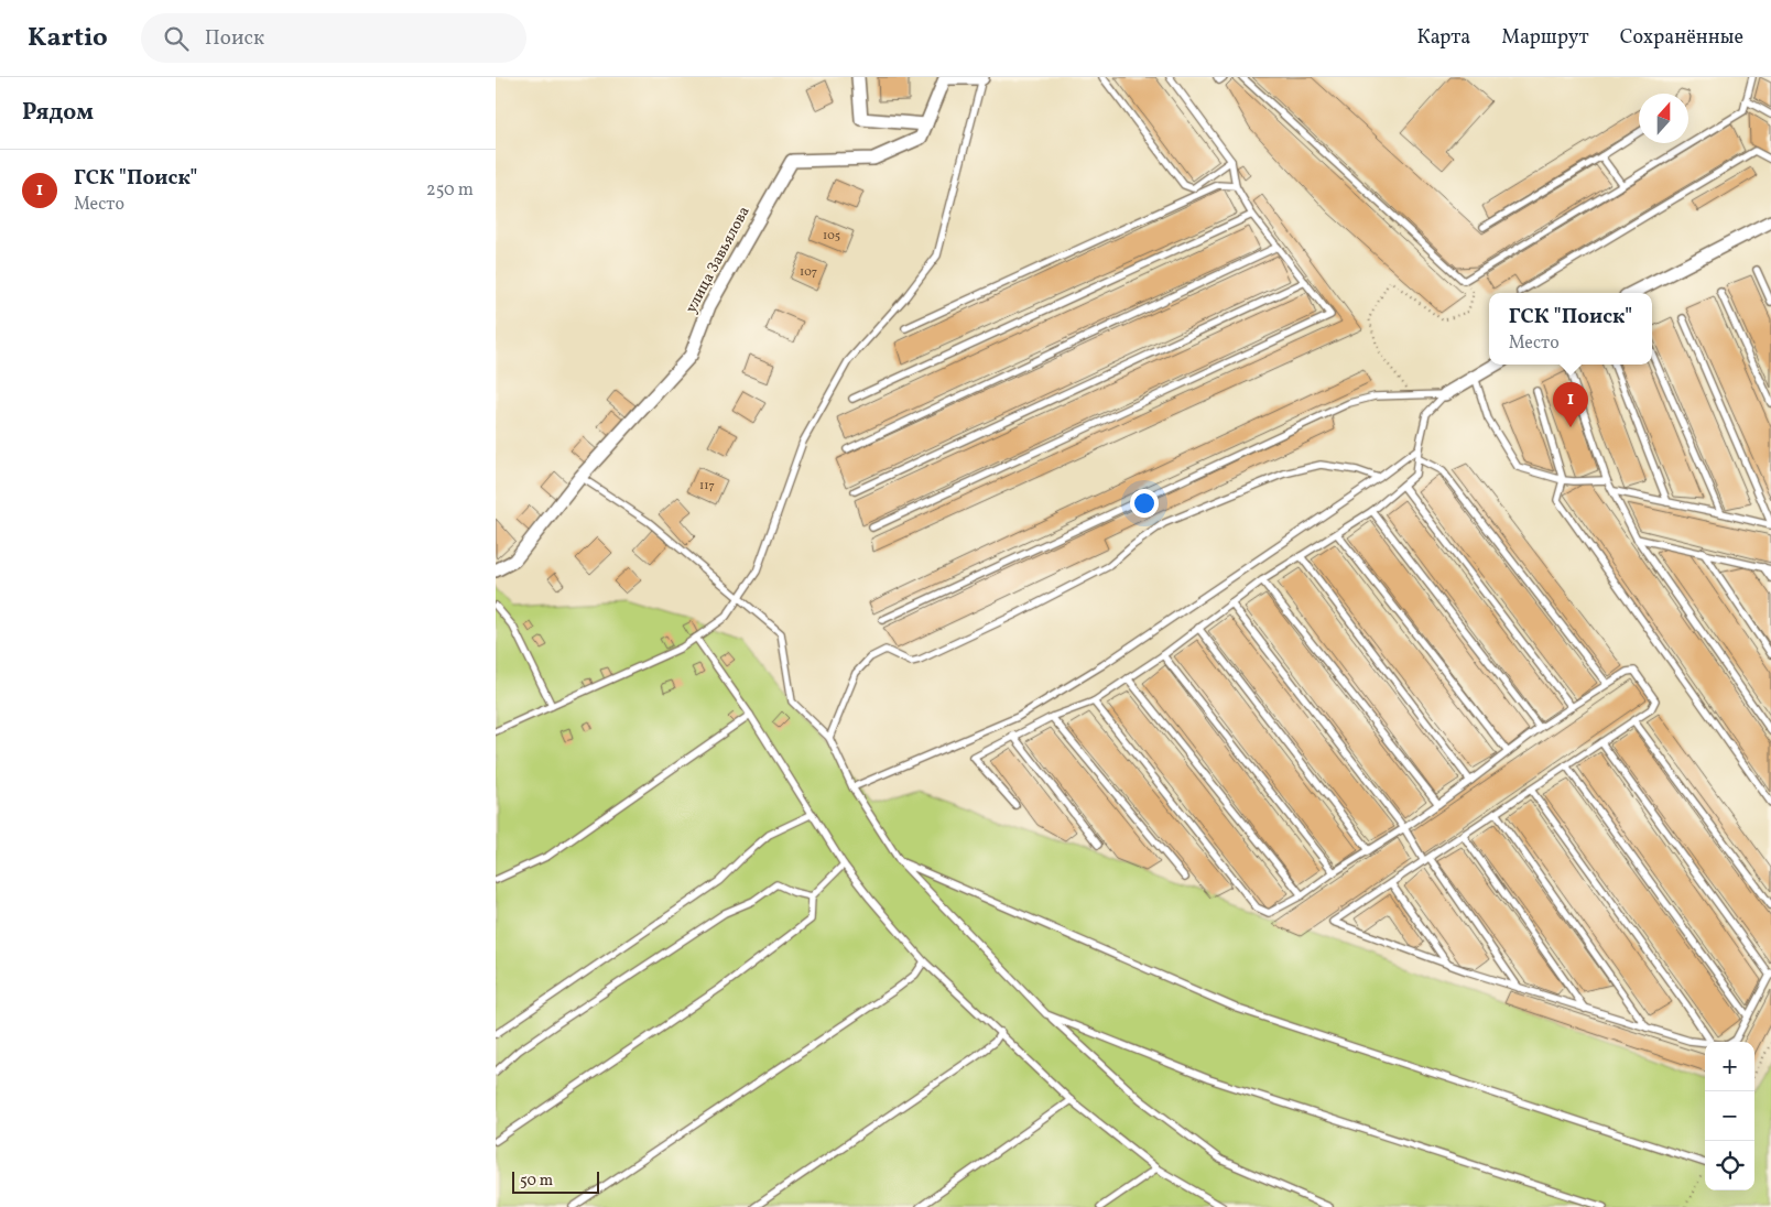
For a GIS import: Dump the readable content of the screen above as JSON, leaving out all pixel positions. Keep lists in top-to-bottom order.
{
  "streets": {
    "street": ["улица Завьялова"]
  },
  "house_numbers": ["105", "107", "117"],
  "scale_bar": "50 m",
  "north": "top",
  "page": {
    "header": "Kartio",
    "search": "Поиск",
    "nav": ["Карта", "Маршрут", "Сохранённые"],
    "heading": "Рядом",
    "list": [
      {
        "mark": "1",
        "name": "ГСК \"Поиск\"",
        "note": "Место",
        "value": "250 m"
      }
    ],
    "popup": ["ГСК \"Поиск\"", "Место"],
    "pins": "1",
    "map_buttons": ["+", "−"],
    "scale": "50 m"
  }
}
